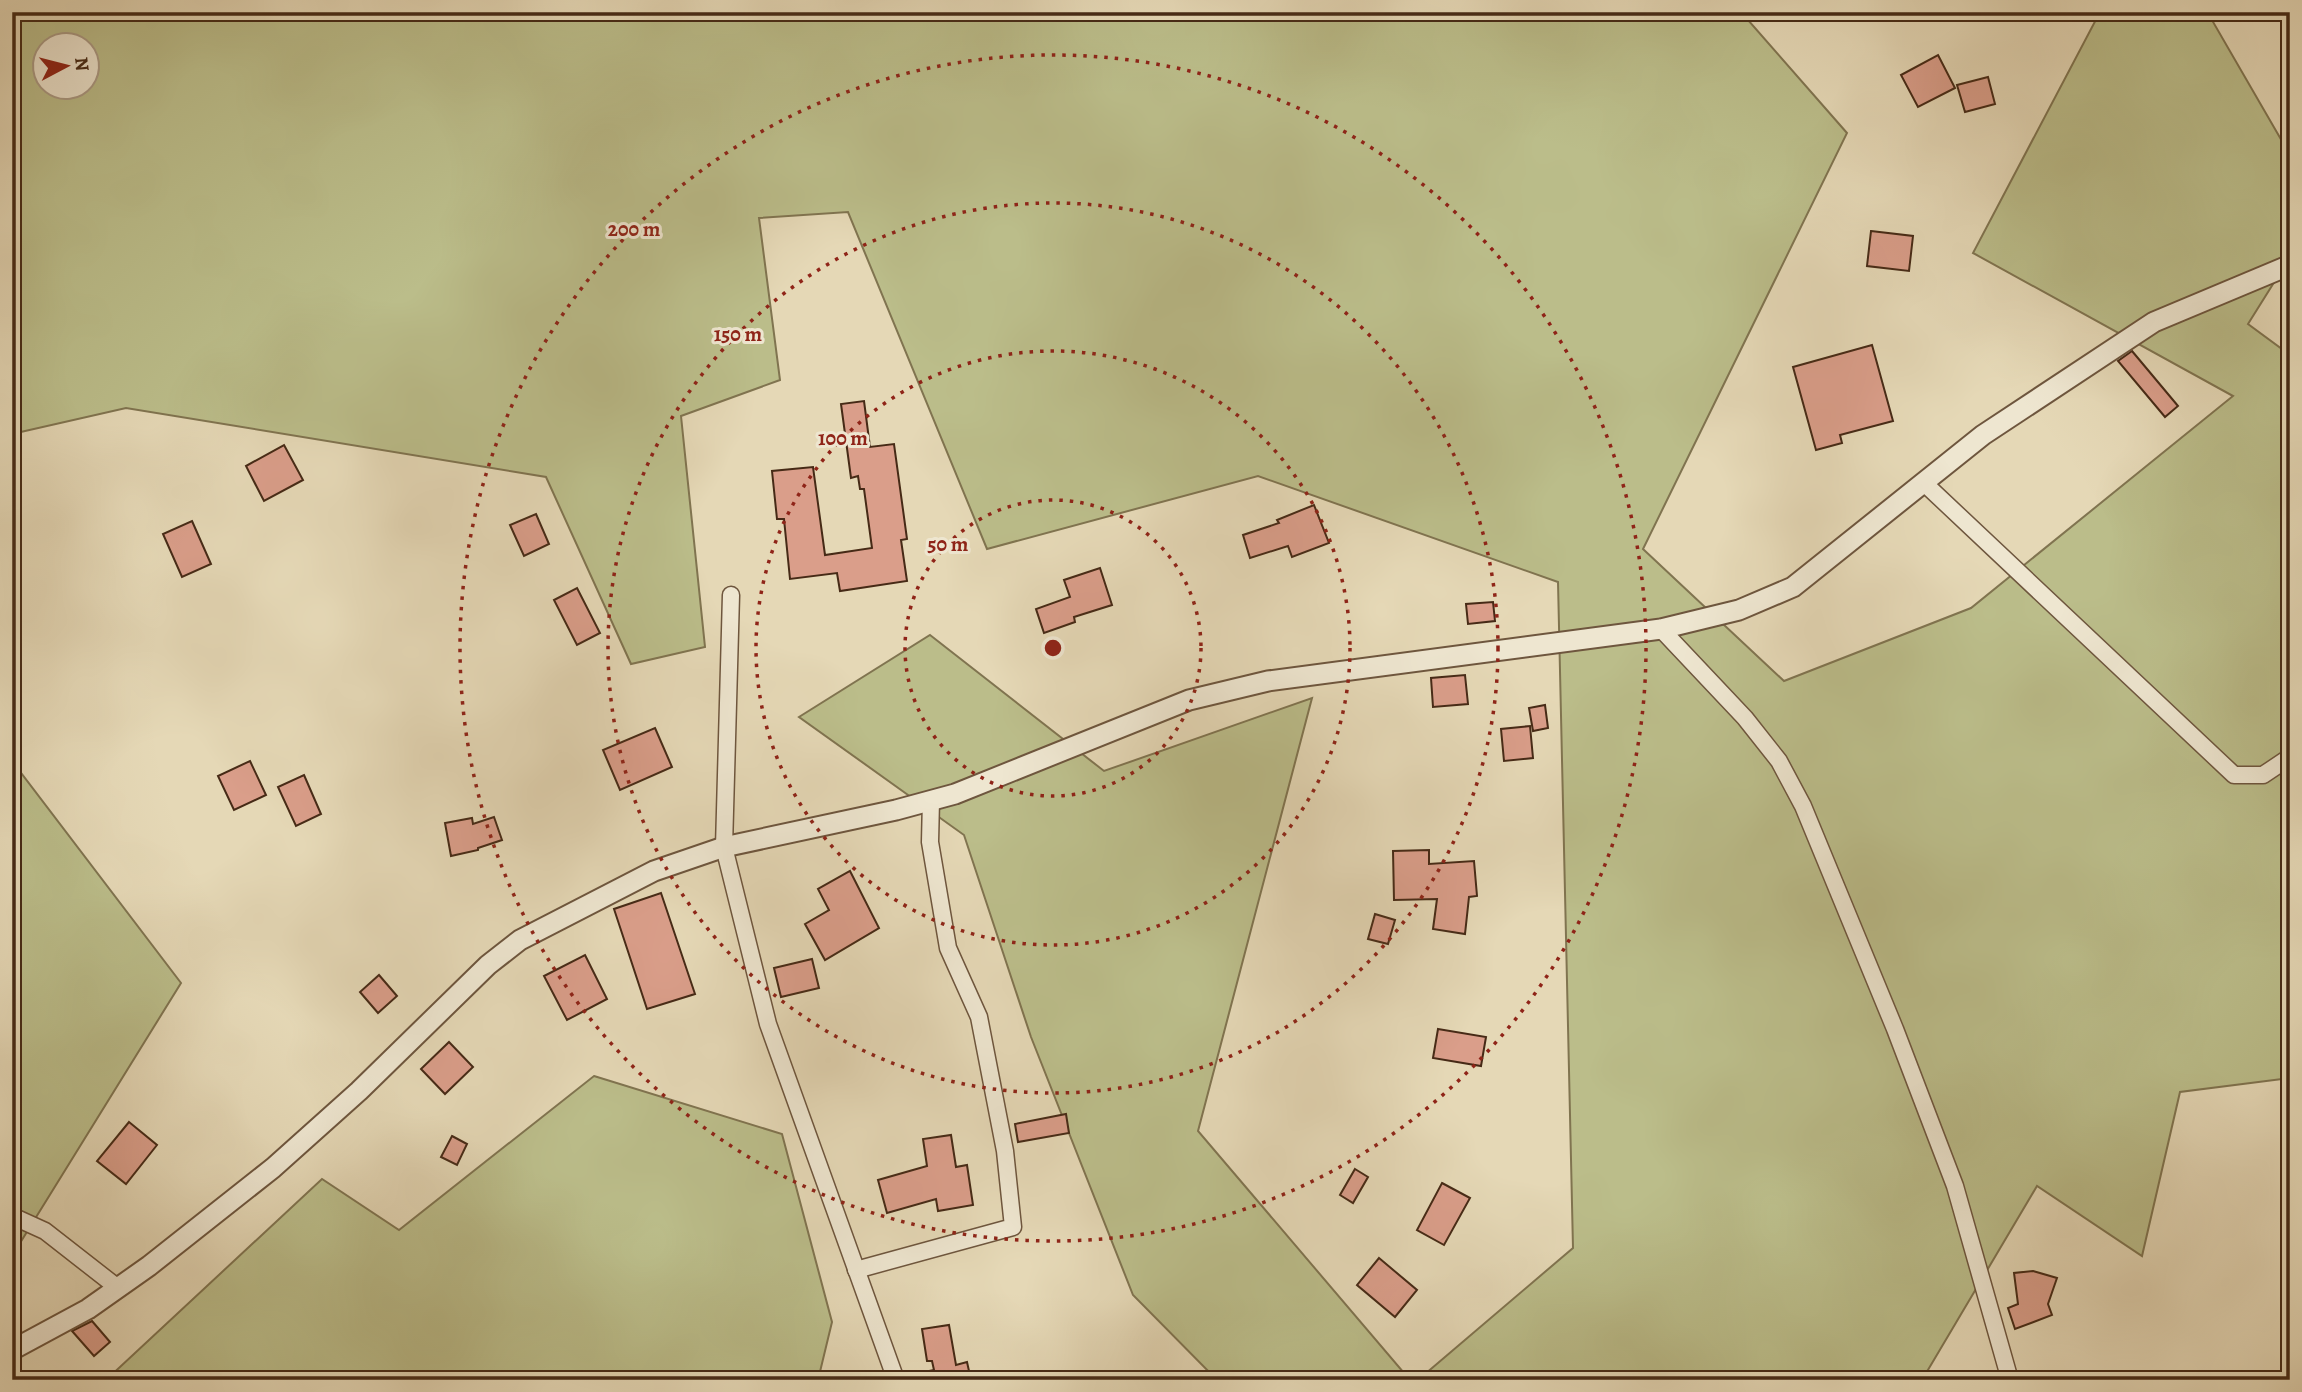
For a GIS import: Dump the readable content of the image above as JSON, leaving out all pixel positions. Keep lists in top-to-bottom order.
{
  "north": "right",
  "rings": [
    "200 m",
    "150 m",
    "100 m",
    "50 m"
  ]
}
